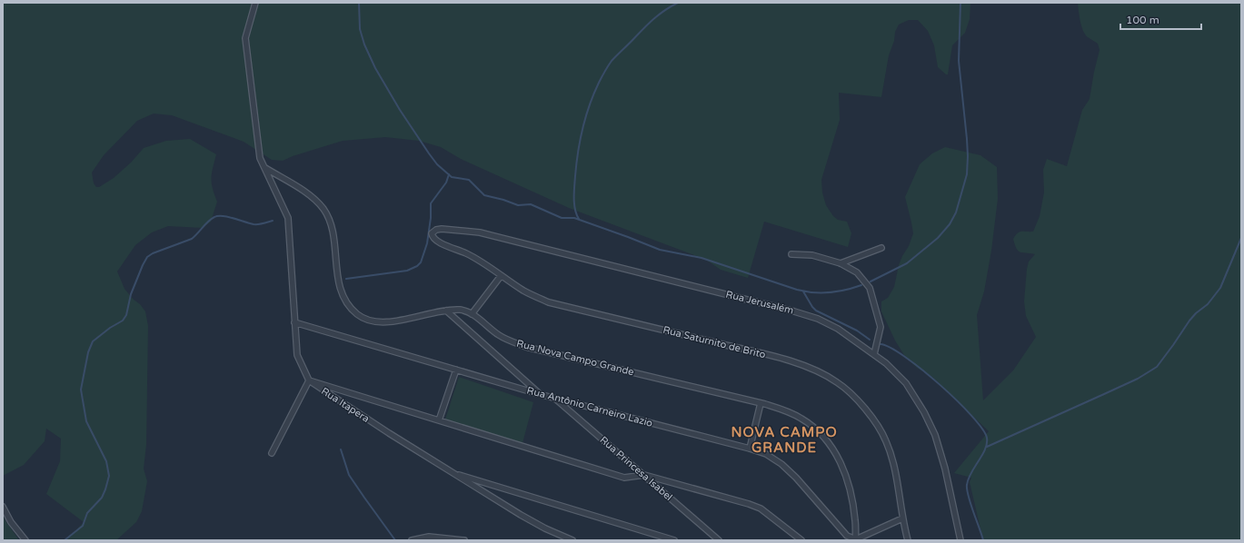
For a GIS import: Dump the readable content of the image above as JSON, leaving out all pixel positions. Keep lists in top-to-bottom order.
{
  "streets": {
    "street": [
      "Rua Jerusalém",
      "Rua Saturnito de Brito",
      "Rua Nova Campo Grande",
      "Rua Itapera",
      "Rua Antônio Carneiro Lazio",
      "Rua Princesa Isabel"
    ]
  },
  "crossings": [
    ["Rua Jerusalém", "Rua Saturnito de Brito"],
    ["Rua Nova Campo Grande", "Rua Antônio Carneiro Lazio"],
    ["Rua Antônio Carneiro Lazio", "Rua Princesa Isabel"]
  ],
  "districts": ["NOVA CAMPO GRANDE"],
  "scale_bar": "100 m"
}
